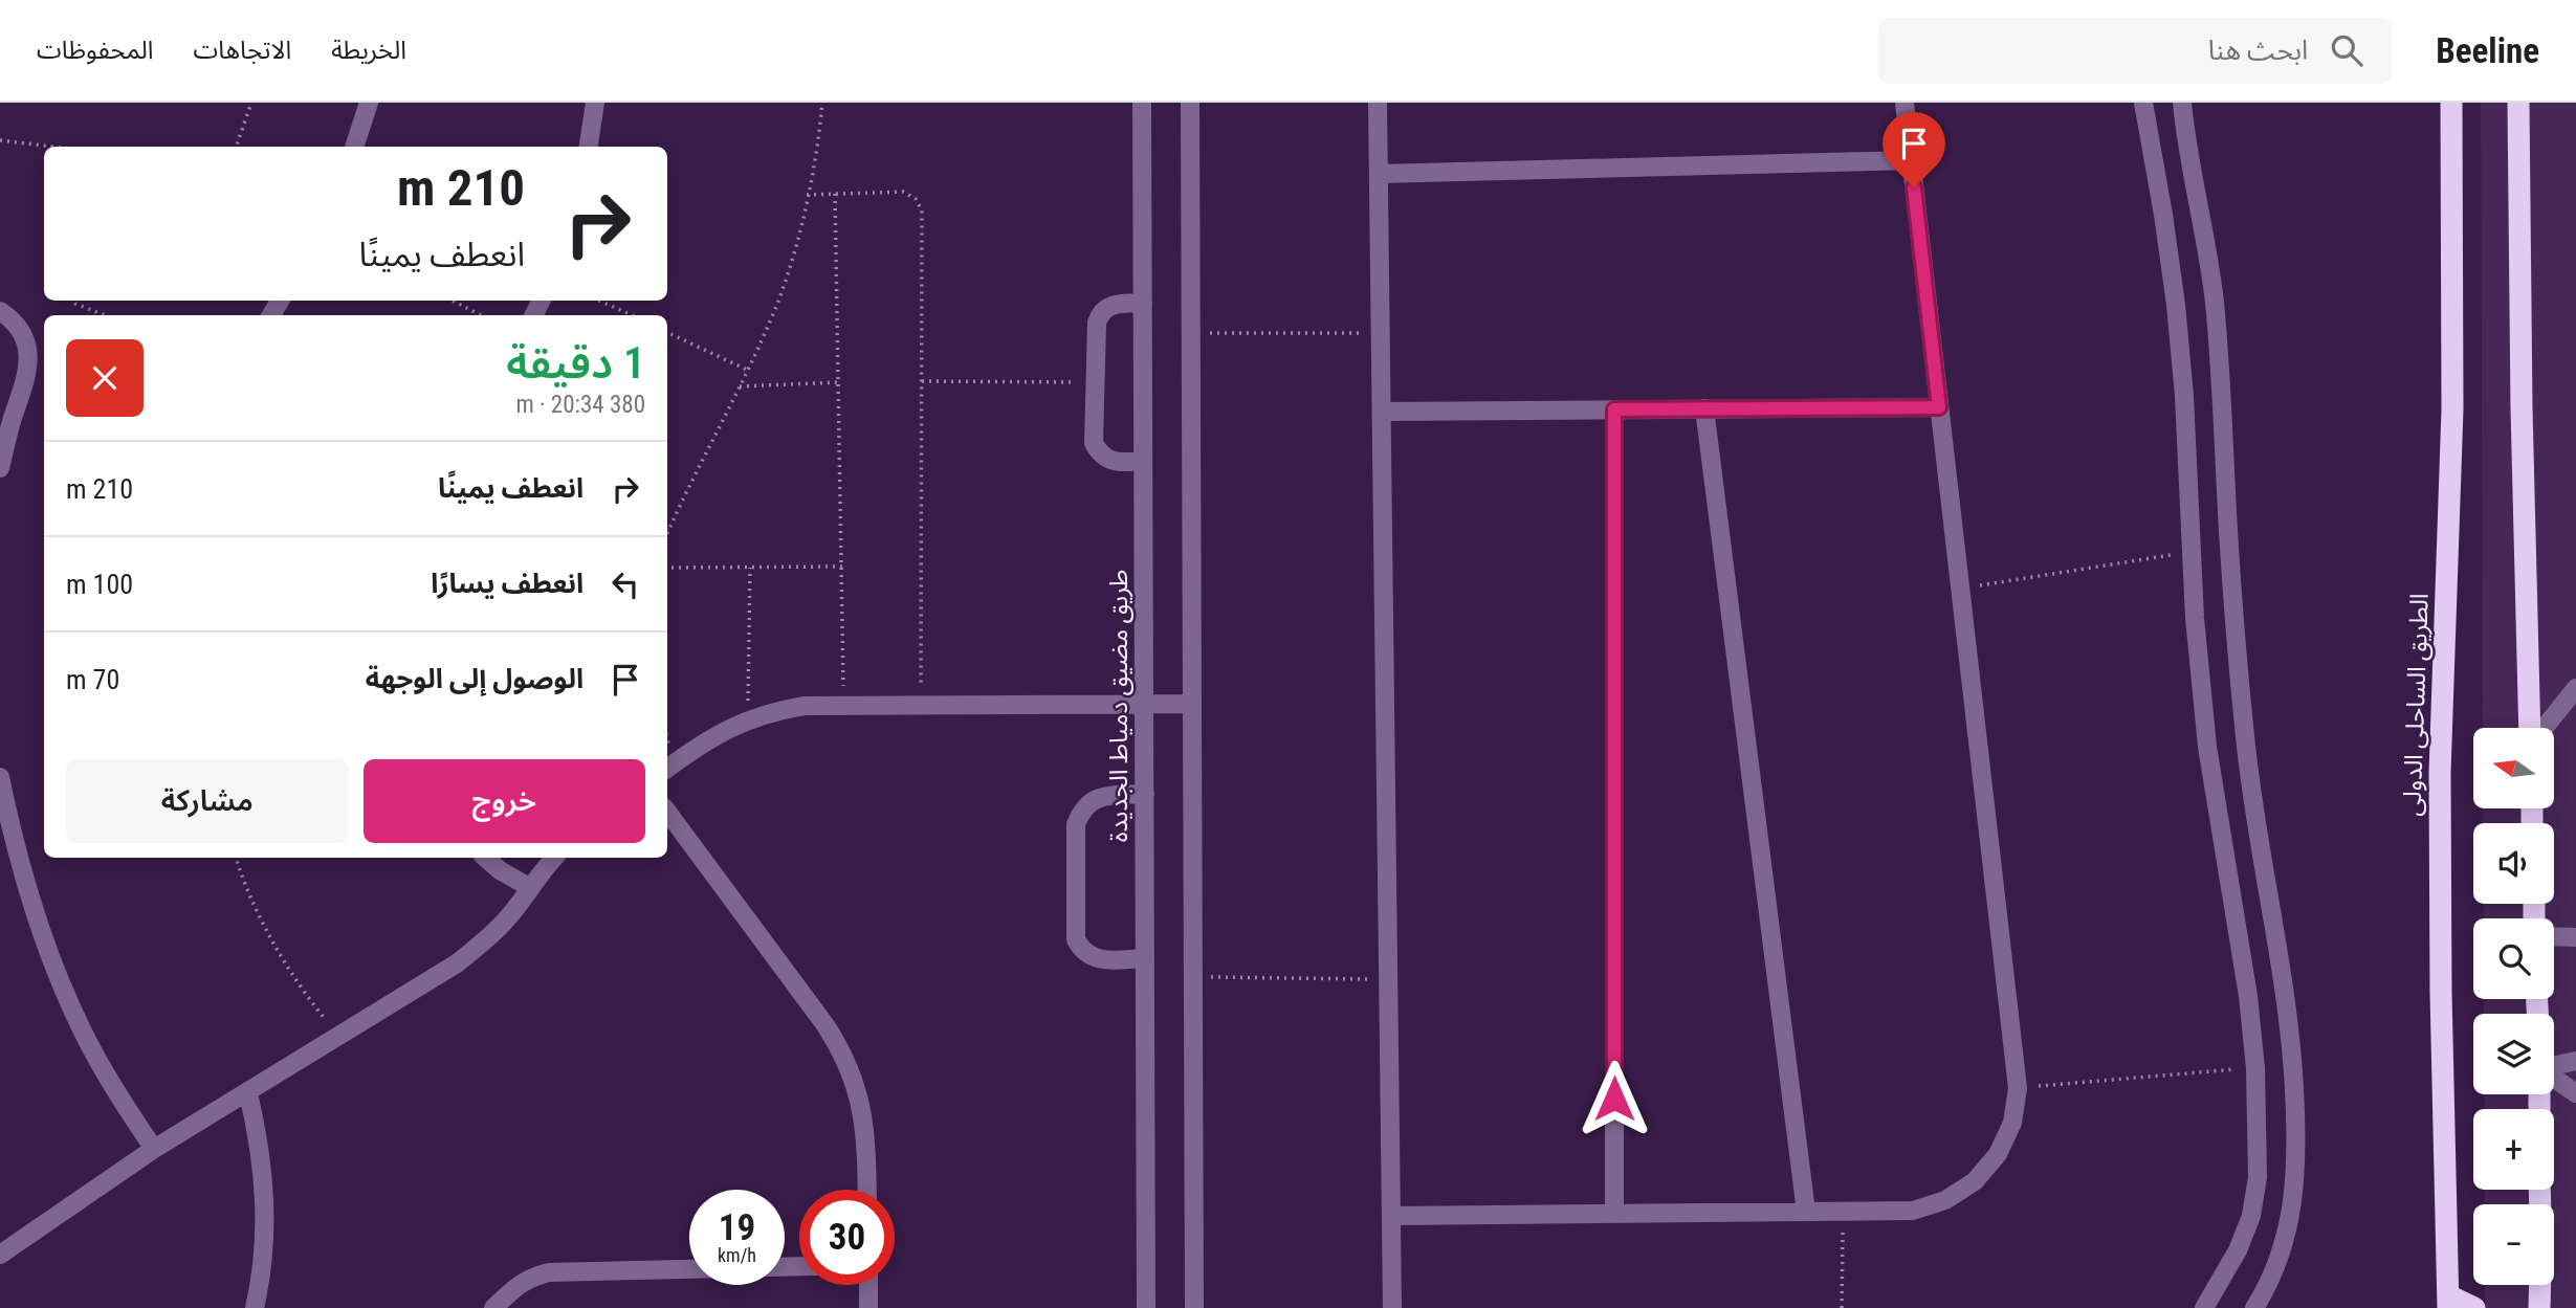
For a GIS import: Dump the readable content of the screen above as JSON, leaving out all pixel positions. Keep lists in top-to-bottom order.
{
  "streets": {
    "highway": ["الطريق الساحلى الدولى"],
    "street": ["طريق مضيق دمياط الجديدة"]
  },
  "north": "left",
  "page": {
    "header": "Beeline",
    "search": "ابحث هنا",
    "nav": ["الخريطة", "الاتجاهات", "المحفوظات"],
    "turn": ["210 m", "انعطف يمينًا"],
    "heading": ["1 دقيقة", "380 m · 20:34"],
    "list": [
      {
        "name": "انعطف يمينًا",
        "value": "210 m"
      },
      {
        "name": "انعطف يسارًا",
        "value": "100 m"
      },
      {
        "name": "الوصول إلى الوجهة",
        "value": "70 m"
      }
    ],
    "map_buttons": ["+", "−"],
    "buttons": ["خروج", "مشاركة"],
    "speed": "19 km/h",
    "limit": "30"
  }
}
